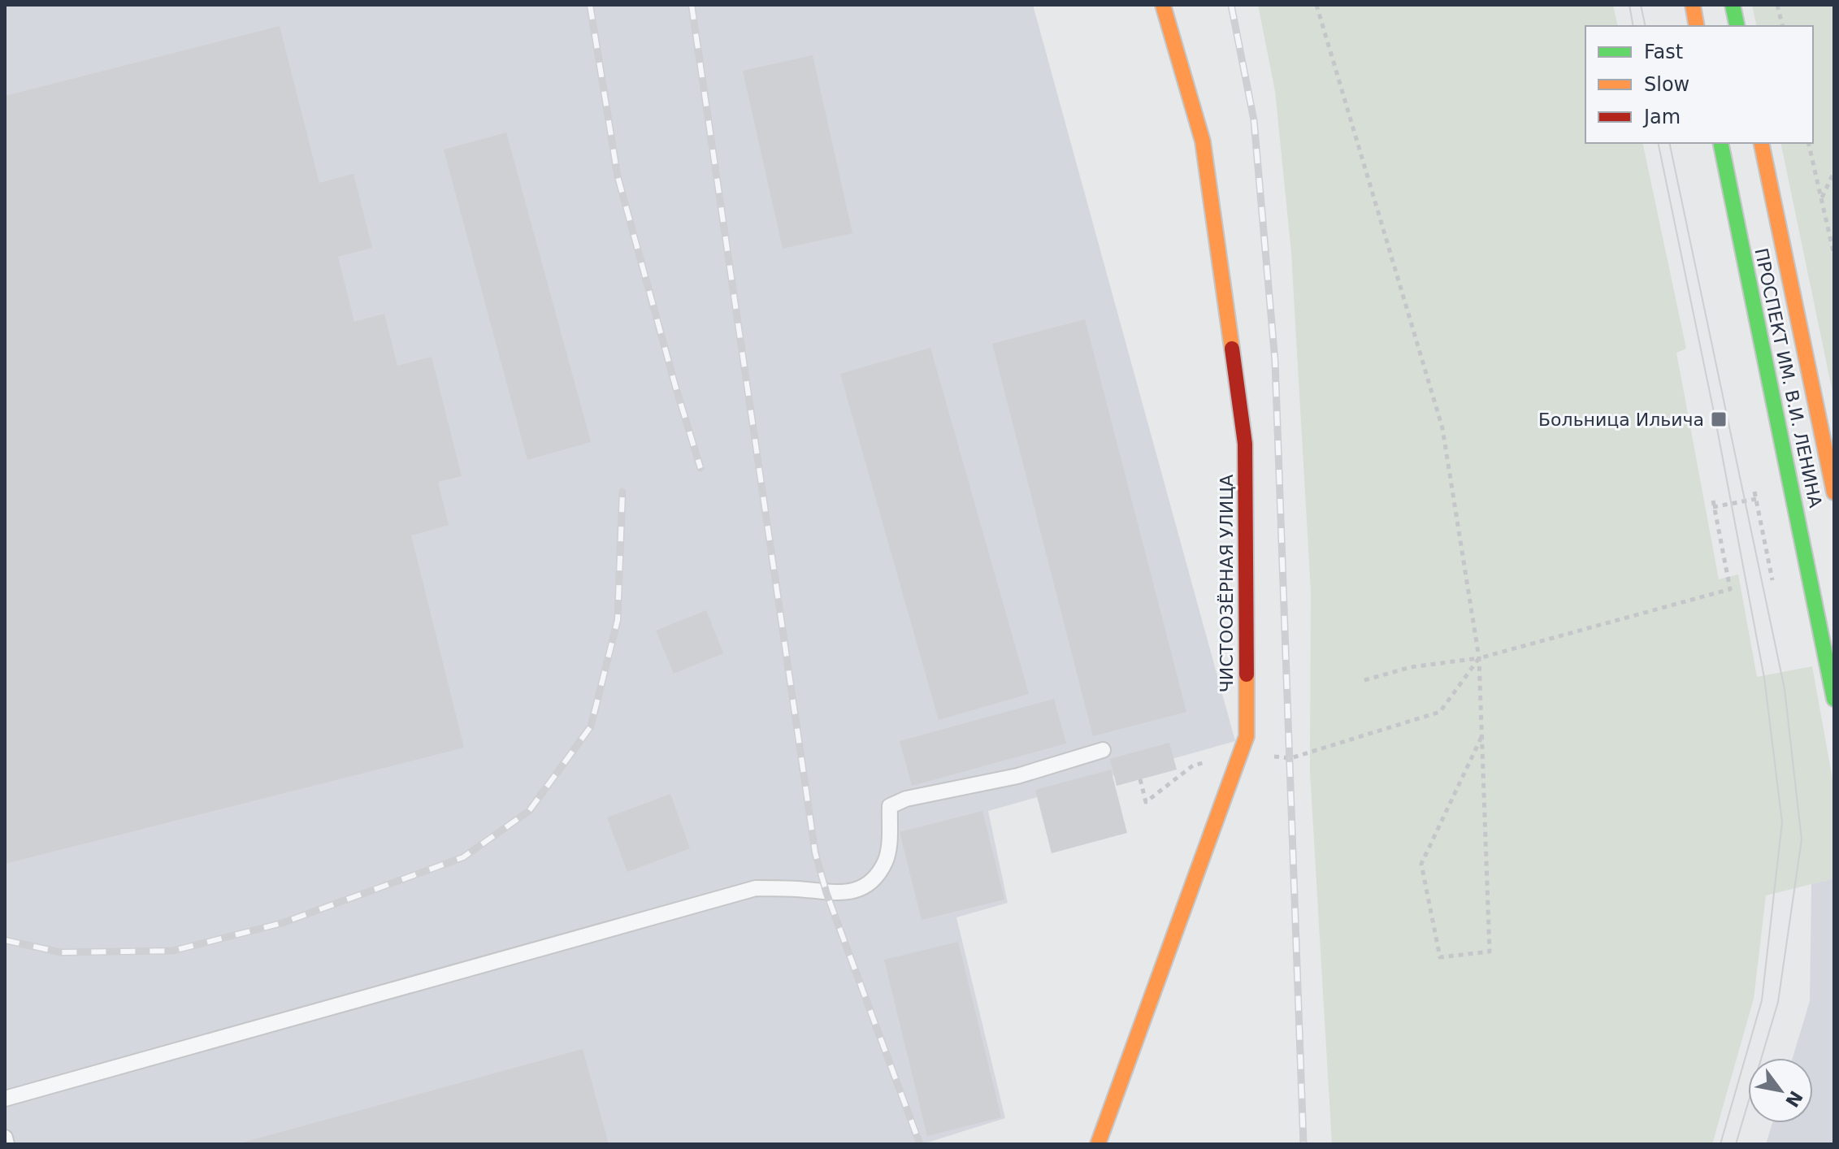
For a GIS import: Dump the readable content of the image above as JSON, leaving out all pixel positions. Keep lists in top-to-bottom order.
{
  "streets": {
    "street": ["ПРОСПЕКТ ИМ. В.И. ЛЕНИНА", "ЧИСТООЗЁРНАЯ УЛИЦА"]
  },
  "places": {
    "transit": ["Больница Ильича"]
  },
  "legend": ["Fast", "Slow", "Jam"],
  "north": "bottom right"
}
